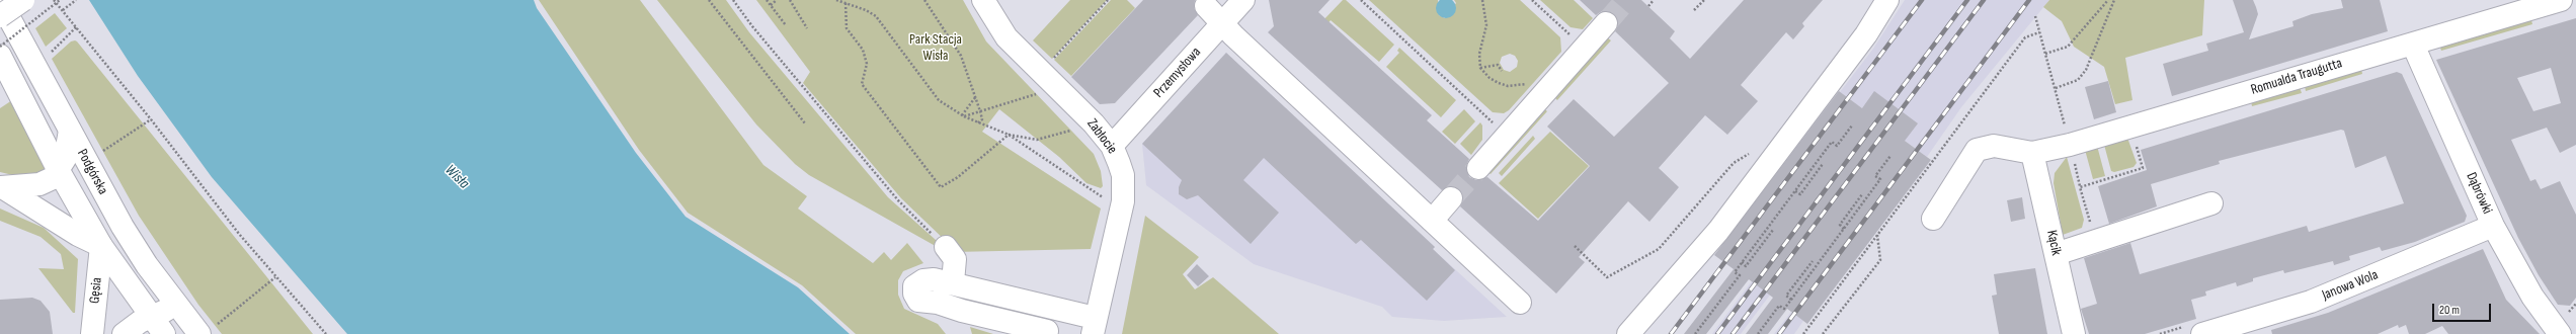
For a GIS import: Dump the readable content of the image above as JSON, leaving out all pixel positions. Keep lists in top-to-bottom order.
{
  "streets": {
    "street": [
      "Przemysłowa",
      "Romualda Traugutta",
      "Zabłocie",
      "Podgórska",
      "Dąbrówki",
      "Kącik",
      "Janowa Wola",
      "Gęsia"
    ]
  },
  "crossings": [
    ["Przemysłowa", "Zabłocie"],
    ["Romualda Traugutta", "Dąbrówki"],
    ["Romualda Traugutta", "Kącik"],
    ["Podgórska", "Gęsia"],
    ["Dąbrówki", "Janowa Wola"]
  ],
  "water": ["Wisła"],
  "parks": ["Park Stacja Wisła"],
  "scale_bar": "20 m"
}
